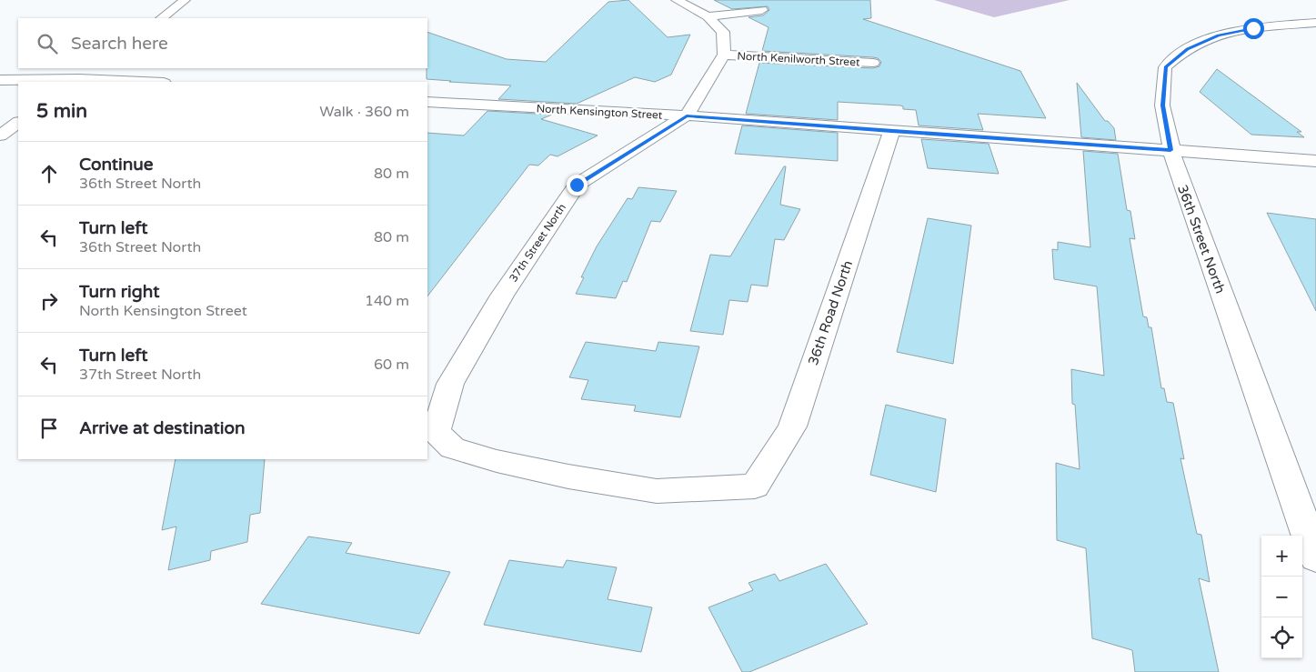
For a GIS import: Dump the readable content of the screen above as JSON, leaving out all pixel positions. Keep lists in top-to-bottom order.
{
  "streets": {
    "street": [
      "North Kenilworth Street",
      "North Kensington Street",
      "36th Street North",
      "37th Street North",
      "36th Road North"
    ]
  },
  "crossings": [
    ["North Kenilworth Street", "37th Street North"],
    ["North Kensington Street", "36th Street North"],
    ["North Kensington Street", "37th Street North"],
    ["North Kensington Street", "36th Road North"],
    ["37th Street North", "36th Road North"]
  ],
  "page": {
    "search": "Search here",
    "heading": ["5 min", "Walk · 360 m"],
    "list": [
      ["Continue", "36th Street North", "80 m"],
      ["Turn left", "36th Street North", "80 m"],
      ["Turn right", "North Kensington Street", "140 m"],
      ["Turn left", "37th Street North", "60 m"],
      "Arrive at destination"
    ],
    "map_buttons": ["+", "−"]
  }
}
